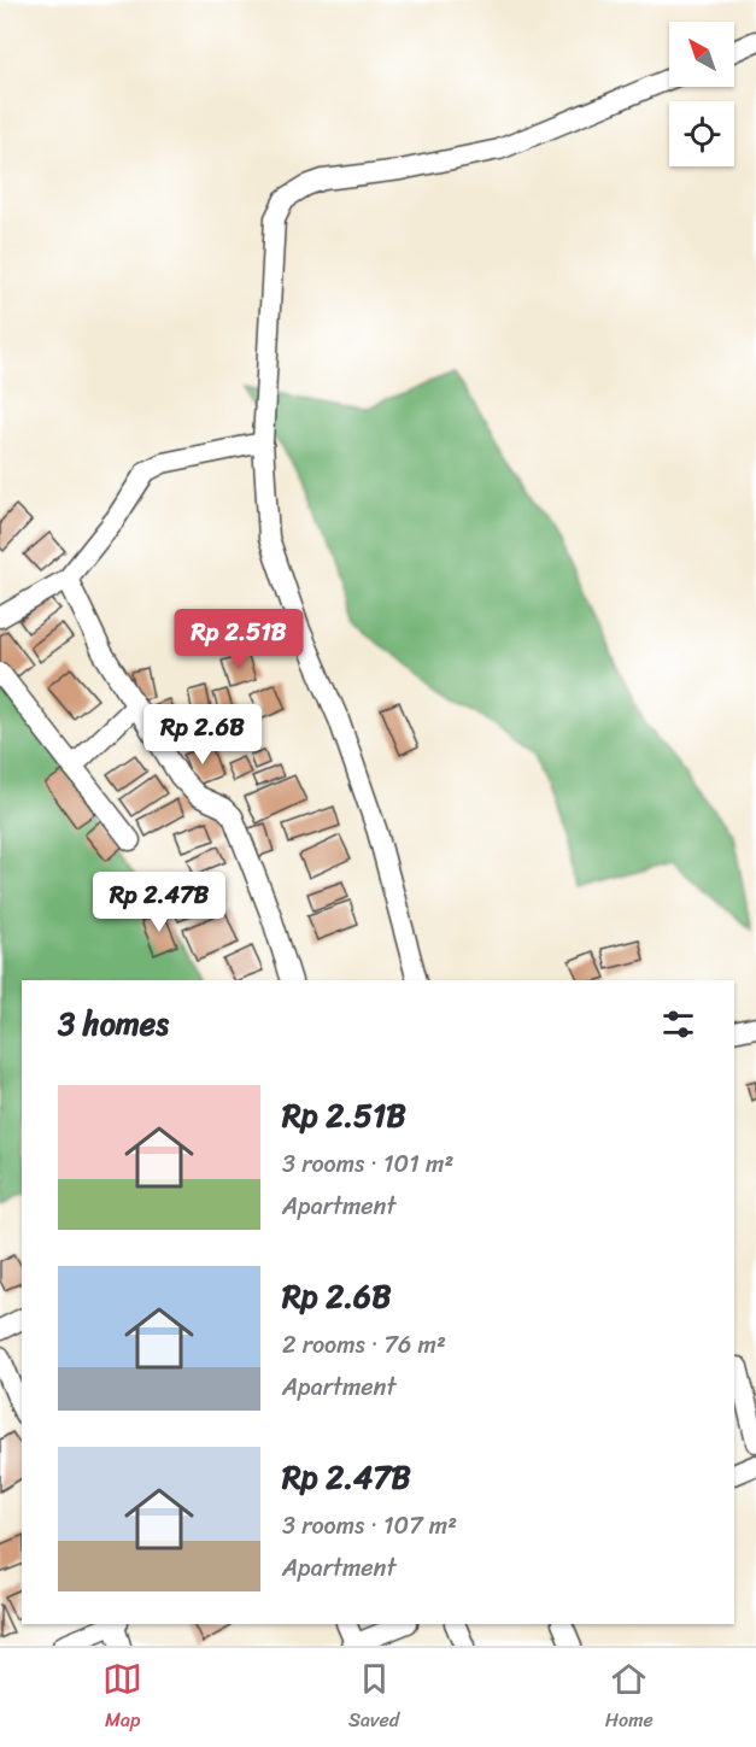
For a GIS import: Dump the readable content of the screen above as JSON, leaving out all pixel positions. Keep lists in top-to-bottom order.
{
  "north": "top left",
  "page": {
    "price": ["Rp 2.51B", "Rp 2.6B", "Rp 2.47B"],
    "heading": "3 homes",
    "list": [
      {
        "name": "Rp 2.51B",
        "note": "3 rooms · 101 m² · Apartment"
      },
      {
        "name": "Rp 2.6B",
        "note": "2 rooms · 76 m² · Apartment"
      },
      {
        "name": "Rp 2.47B",
        "note": "3 rooms · 107 m² · Apartment"
      }
    ],
    "tabs": ["Map", "Saved", "Home"]
  }
}
